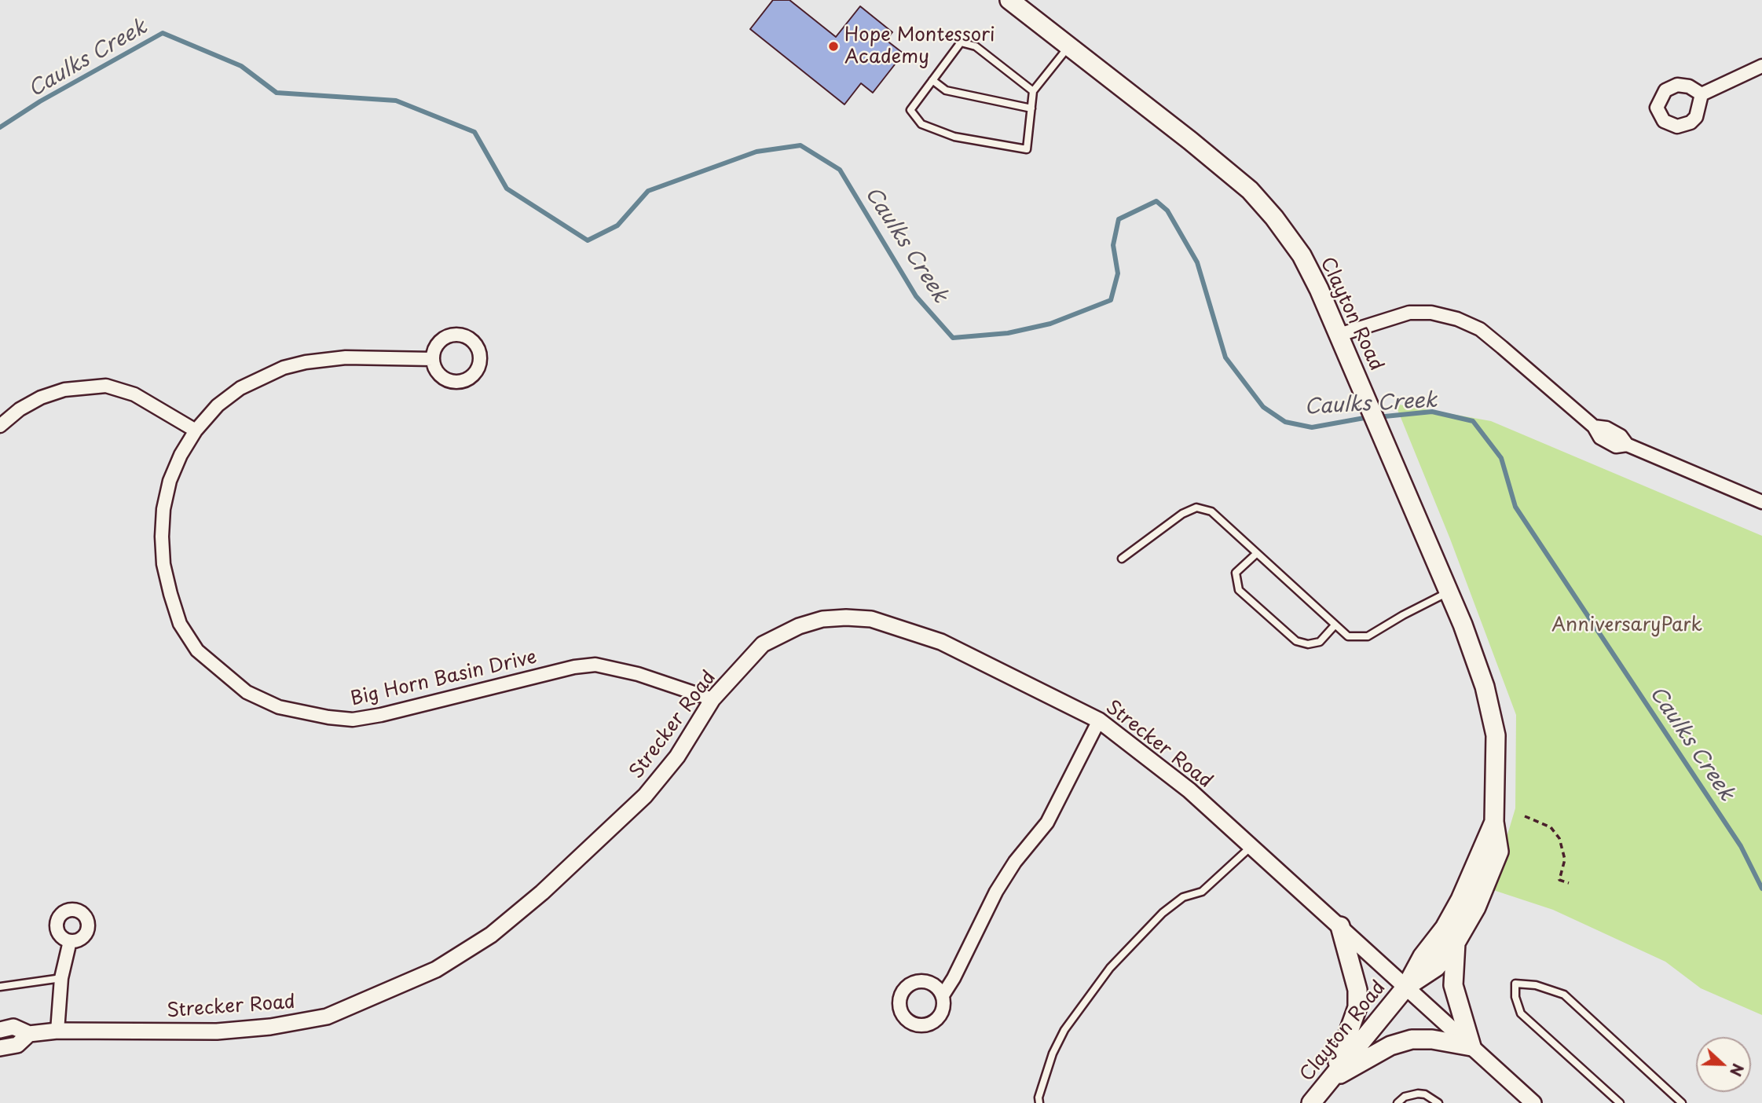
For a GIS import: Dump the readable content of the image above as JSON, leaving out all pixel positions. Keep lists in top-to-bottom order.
{
  "streets": {
    "main road": ["Clayton Road"],
    "street": ["Big Horn Basin Drive", "Strecker Road"]
  },
  "crossings": [
    ["Clayton Road", "Strecker Road"],
    ["Big Horn Basin Drive", "Strecker Road"]
  ],
  "water": ["Caulks Creek"],
  "parks": ["AnniversaryPark"],
  "places": ["Hope Montessori Academy"],
  "north": "right"
}
